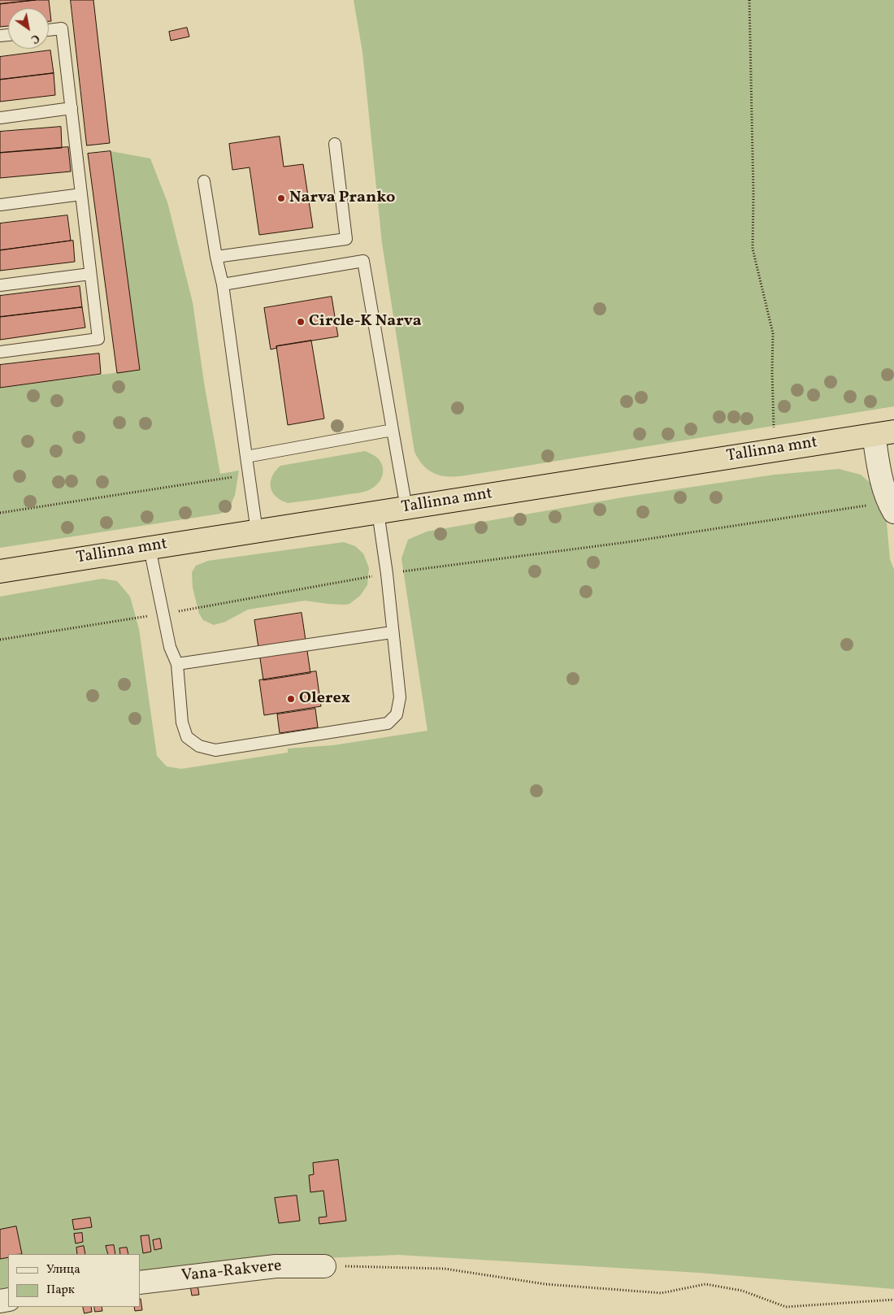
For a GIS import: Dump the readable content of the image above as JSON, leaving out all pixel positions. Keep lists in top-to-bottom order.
{
  "streets": {
    "highway": ["Tallinna mnt"],
    "street": ["Vana-Rakvere"]
  },
  "places": ["Narva Pranko", "Circle-K Narva", "Olerex"],
  "legend": ["Улица", "Парк"],
  "north": "bottom right"
}
